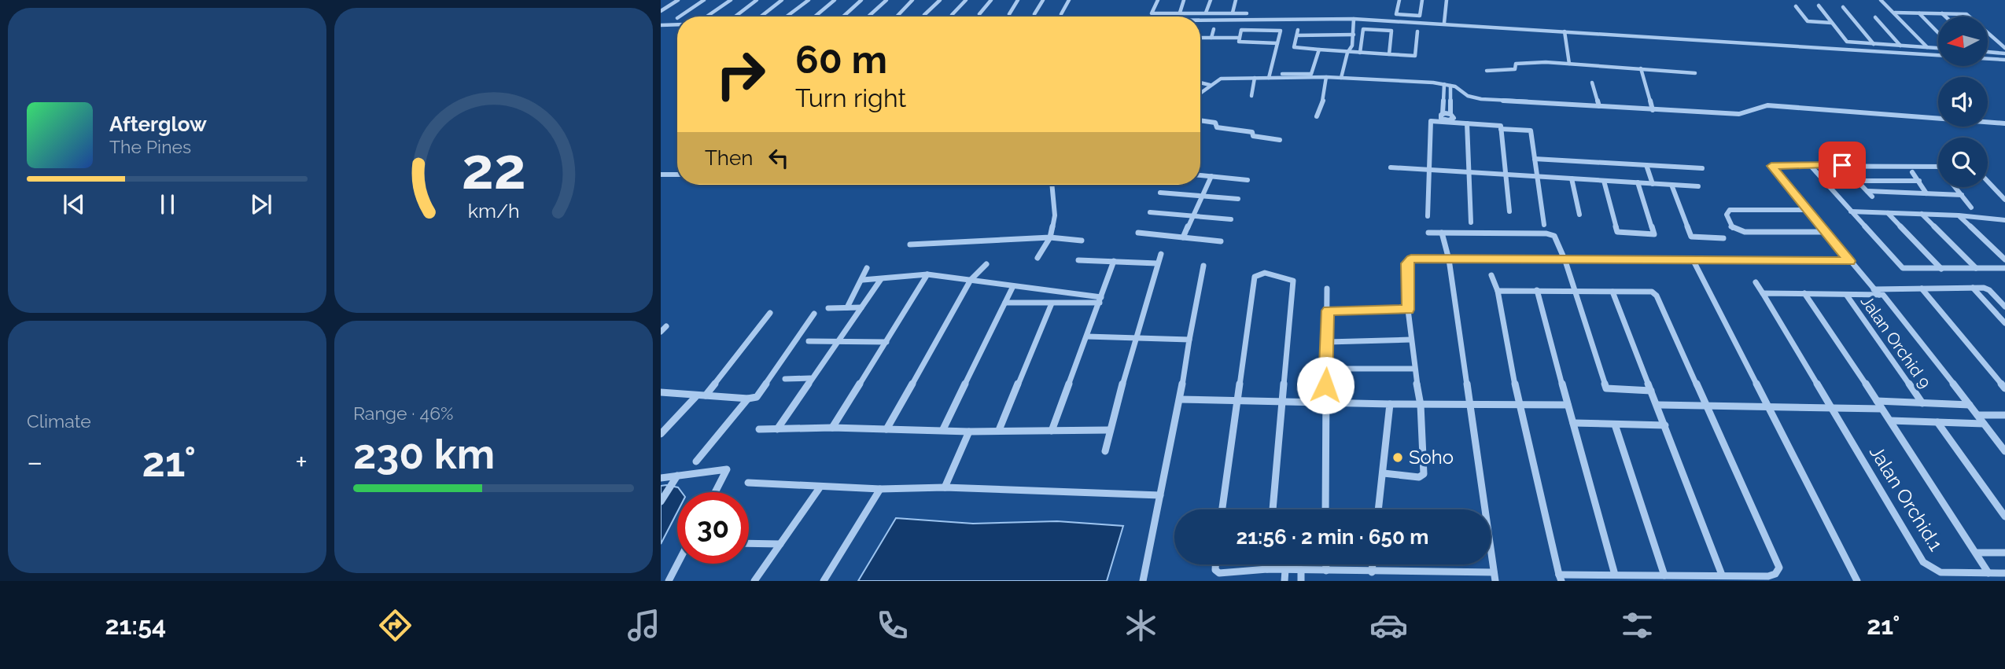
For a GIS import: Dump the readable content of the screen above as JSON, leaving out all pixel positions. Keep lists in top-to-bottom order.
{
  "streets": {
    "street": ["Jalan Orchid 9", "Jalan Orchid.1"]
  },
  "places": ["Soho"],
  "north": "left",
  "page": {
    "turn": ["60 m", "Turn right"],
    "song": ["Afterglow", "The Pines"],
    "then": "Then",
    "tile": [
      "Climate",
      ["Range · 46%", "230 km"]
    ],
    "heat": ["−", "21°", "+"],
    "limit": "30",
    "trip": "21:56 · 2 min · 650 m",
    "tabs": ["21:54", "21°"],
    "gauge": ["22", "km/h"]
  }
}
